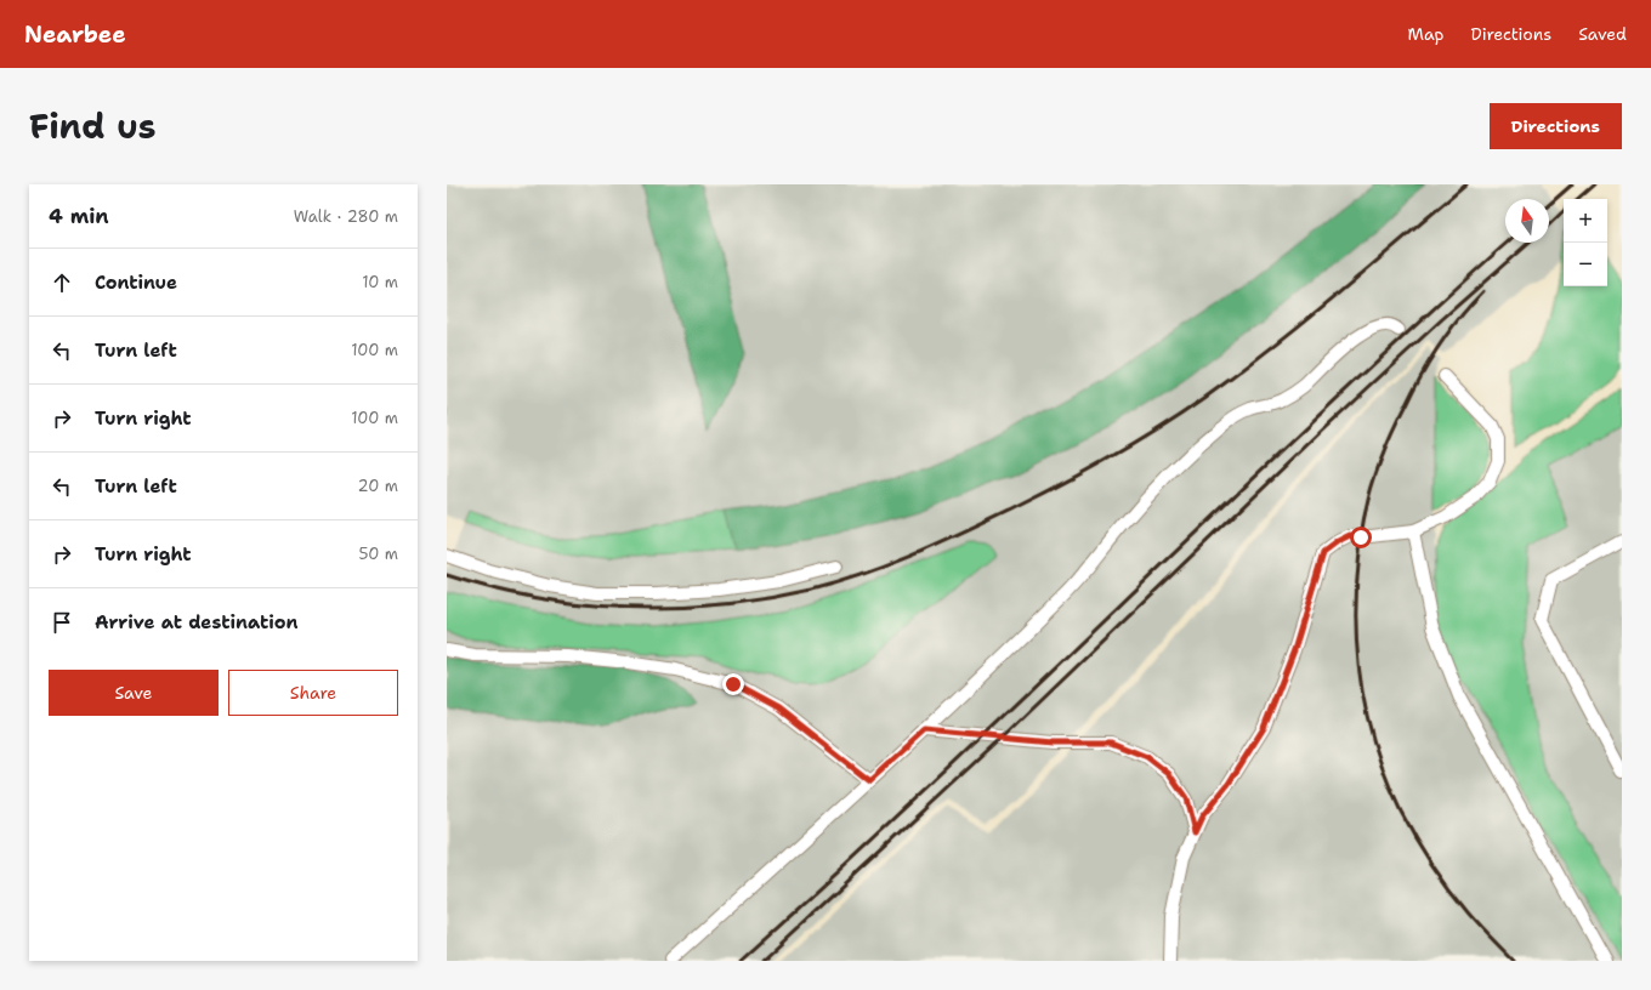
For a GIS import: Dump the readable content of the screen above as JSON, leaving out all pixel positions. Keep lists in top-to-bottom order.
{
  "north": "top",
  "page": {
    "header": "Nearbee",
    "nav": ["Map", "Directions", "Saved"],
    "title": "Find us",
    "buttons": [
      "Directions",
      ["Save", "Share"]
    ],
    "heading": ["4 min", "Walk · 280 m"],
    "map_buttons": ["+", "−"],
    "list": [
      ["Continue", "10 m"],
      ["Turn left", "100 m"],
      ["Turn right", "100 m"],
      ["Turn left", "20 m"],
      ["Turn right", "50 m"],
      "Arrive at destination"
    ]
  }
}
